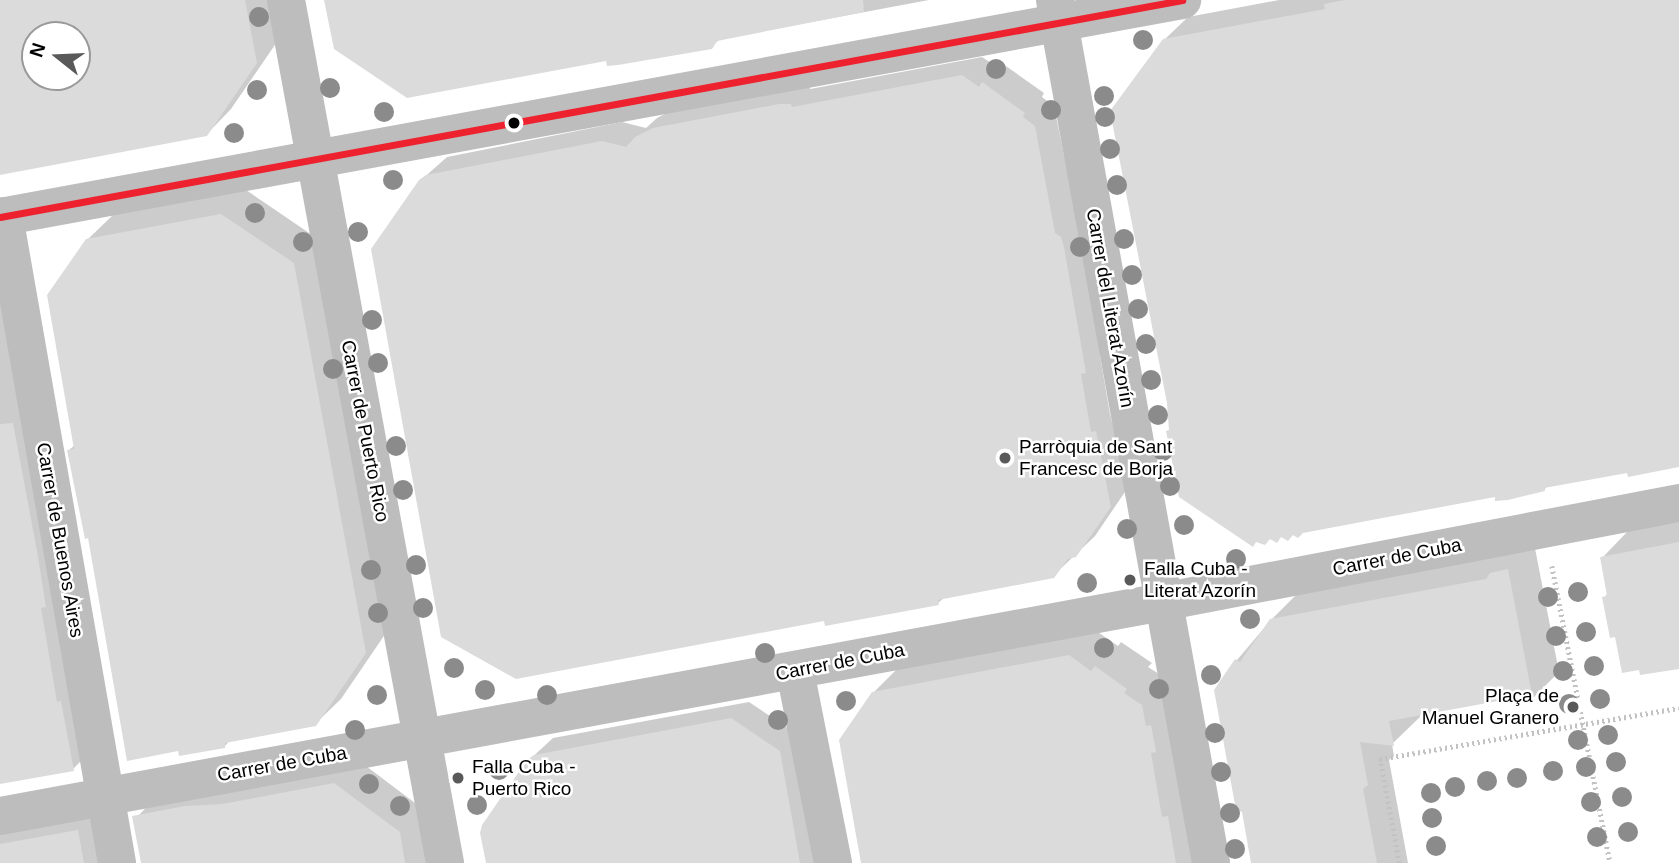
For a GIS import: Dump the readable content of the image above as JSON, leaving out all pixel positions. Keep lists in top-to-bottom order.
{
  "streets": {
    "street": [
      "Carrer del Literat Azorín",
      "Carrer de Puerto Rico",
      "Carrer de Buenos Aires",
      "Carrer de Cuba"
    ]
  },
  "crossings": [
    ["Carrer del Literat Azorín", "Carrer de Cuba"],
    ["Carrer de Puerto Rico", "Carrer de Cuba"],
    ["Carrer de Buenos Aires", "Carrer de Cuba"]
  ],
  "places": [
    "Parròquia de Sant Francesc de Borja",
    "Falla Cuba - Literat Azorín",
    "Plaça de Manuel Granero",
    "Falla Cuba - Puerto Rico"
  ],
  "north": "left"
}
